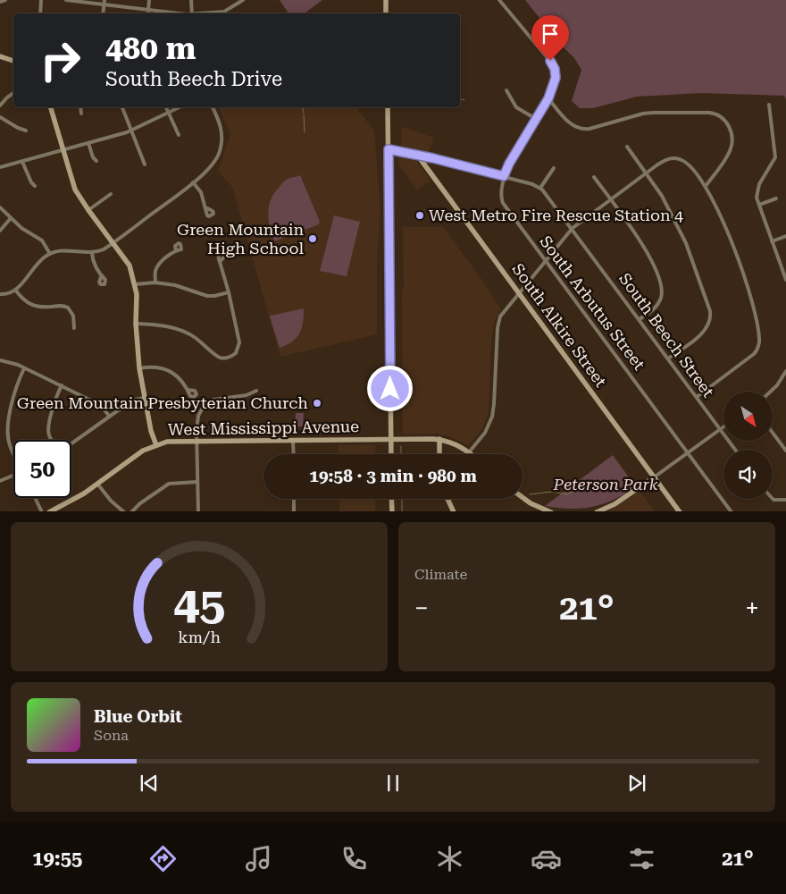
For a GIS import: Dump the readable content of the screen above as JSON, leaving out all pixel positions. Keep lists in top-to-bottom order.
{
  "streets": {
    "street": [
      "South Arbutus Street",
      "South Alkire Street",
      "South Beech Street",
      "West Mississippi Avenue"
    ]
  },
  "parks": ["Peterson Park"],
  "places": ["West Metro Fire Rescue Station 4", "Green Mountain High School", "Green Mountain Presbyterian Church"],
  "north": "bottom right",
  "page": {
    "turn": ["480 m", "South Beech Drive"],
    "limit": "50",
    "trip": "19:58 · 3 min · 980 m",
    "tile": "Climate",
    "heat": ["−", "21°", "+"],
    "song": ["Blue Orbit", "Sona"],
    "tabs": ["19:55", "21°"],
    "gauge": ["45", "km/h"]
  }
}
